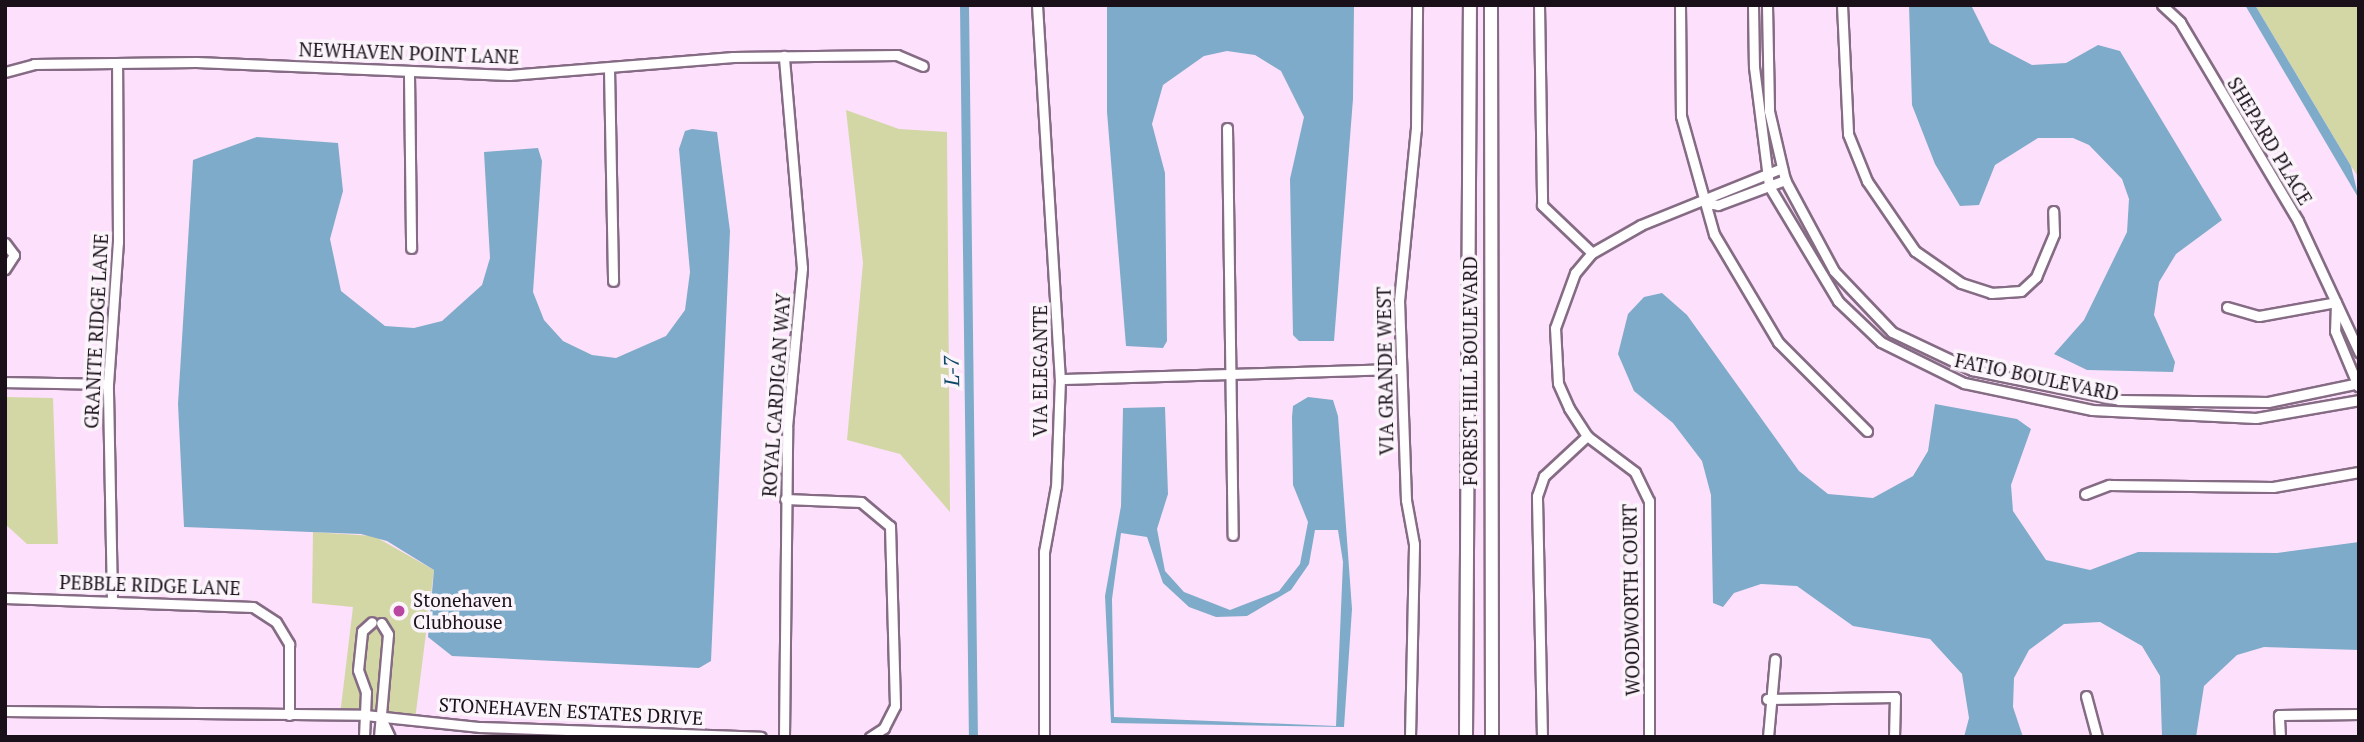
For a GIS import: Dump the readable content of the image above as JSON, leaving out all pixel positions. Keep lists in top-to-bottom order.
{
  "streets": {
    "main road": ["FOREST HILL BOULEVARD"],
    "street": [
      "NEWHAVEN POINT LANE",
      "SHEPARD PLACE",
      "GRANITE RIDGE LANE",
      "VIA ELEGANTE",
      "VIA GRANDE WEST",
      "FATIO BOULEVARD",
      "ROYAL CARDIGAN WAY",
      "PEBBLE RIDGE LANE",
      "WOODWORTH COURT",
      "STONEHAVEN ESTATES DRIVE"
    ]
  },
  "crossings": [
    ["NEWHAVEN POINT LANE", "GRANITE RIDGE LANE"],
    ["NEWHAVEN POINT LANE", "ROYAL CARDIGAN WAY"],
    ["SHEPARD PLACE", "FATIO BOULEVARD"],
    ["GRANITE RIDGE LANE", "PEBBLE RIDGE LANE"],
    ["FATIO BOULEVARD", "WOODWORTH COURT"],
    ["PEBBLE RIDGE LANE", "STONEHAVEN ESTATES DRIVE"]
  ],
  "water": ["L-7"],
  "places": ["Stonehaven Clubhouse"]
}
